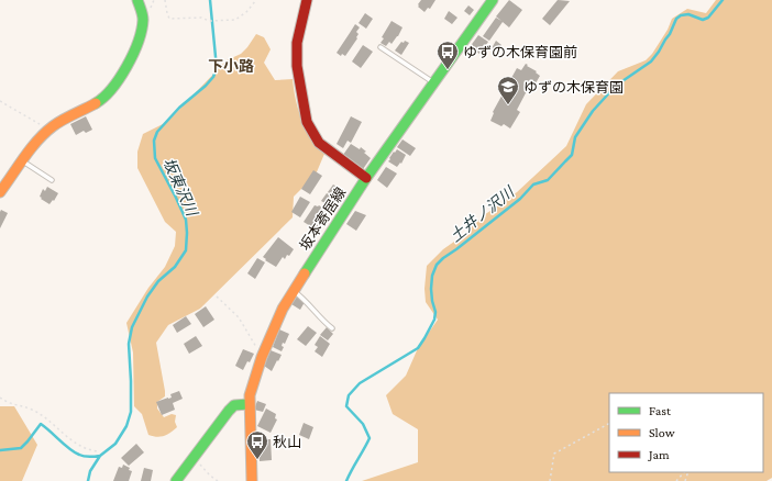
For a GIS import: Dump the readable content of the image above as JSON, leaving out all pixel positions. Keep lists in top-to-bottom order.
{
  "streets": {
    "street": ["坂本寄居線"]
  },
  "districts": ["下小路"],
  "water": ["坂東沢川", "土井ノ沢川"],
  "places": {
    "bus stop": ["ゆずの木保育園前", "秋山"],
    "school or university": ["ゆずの木保育園"]
  },
  "legend": ["Fast", "Slow", "Jam"]
}
